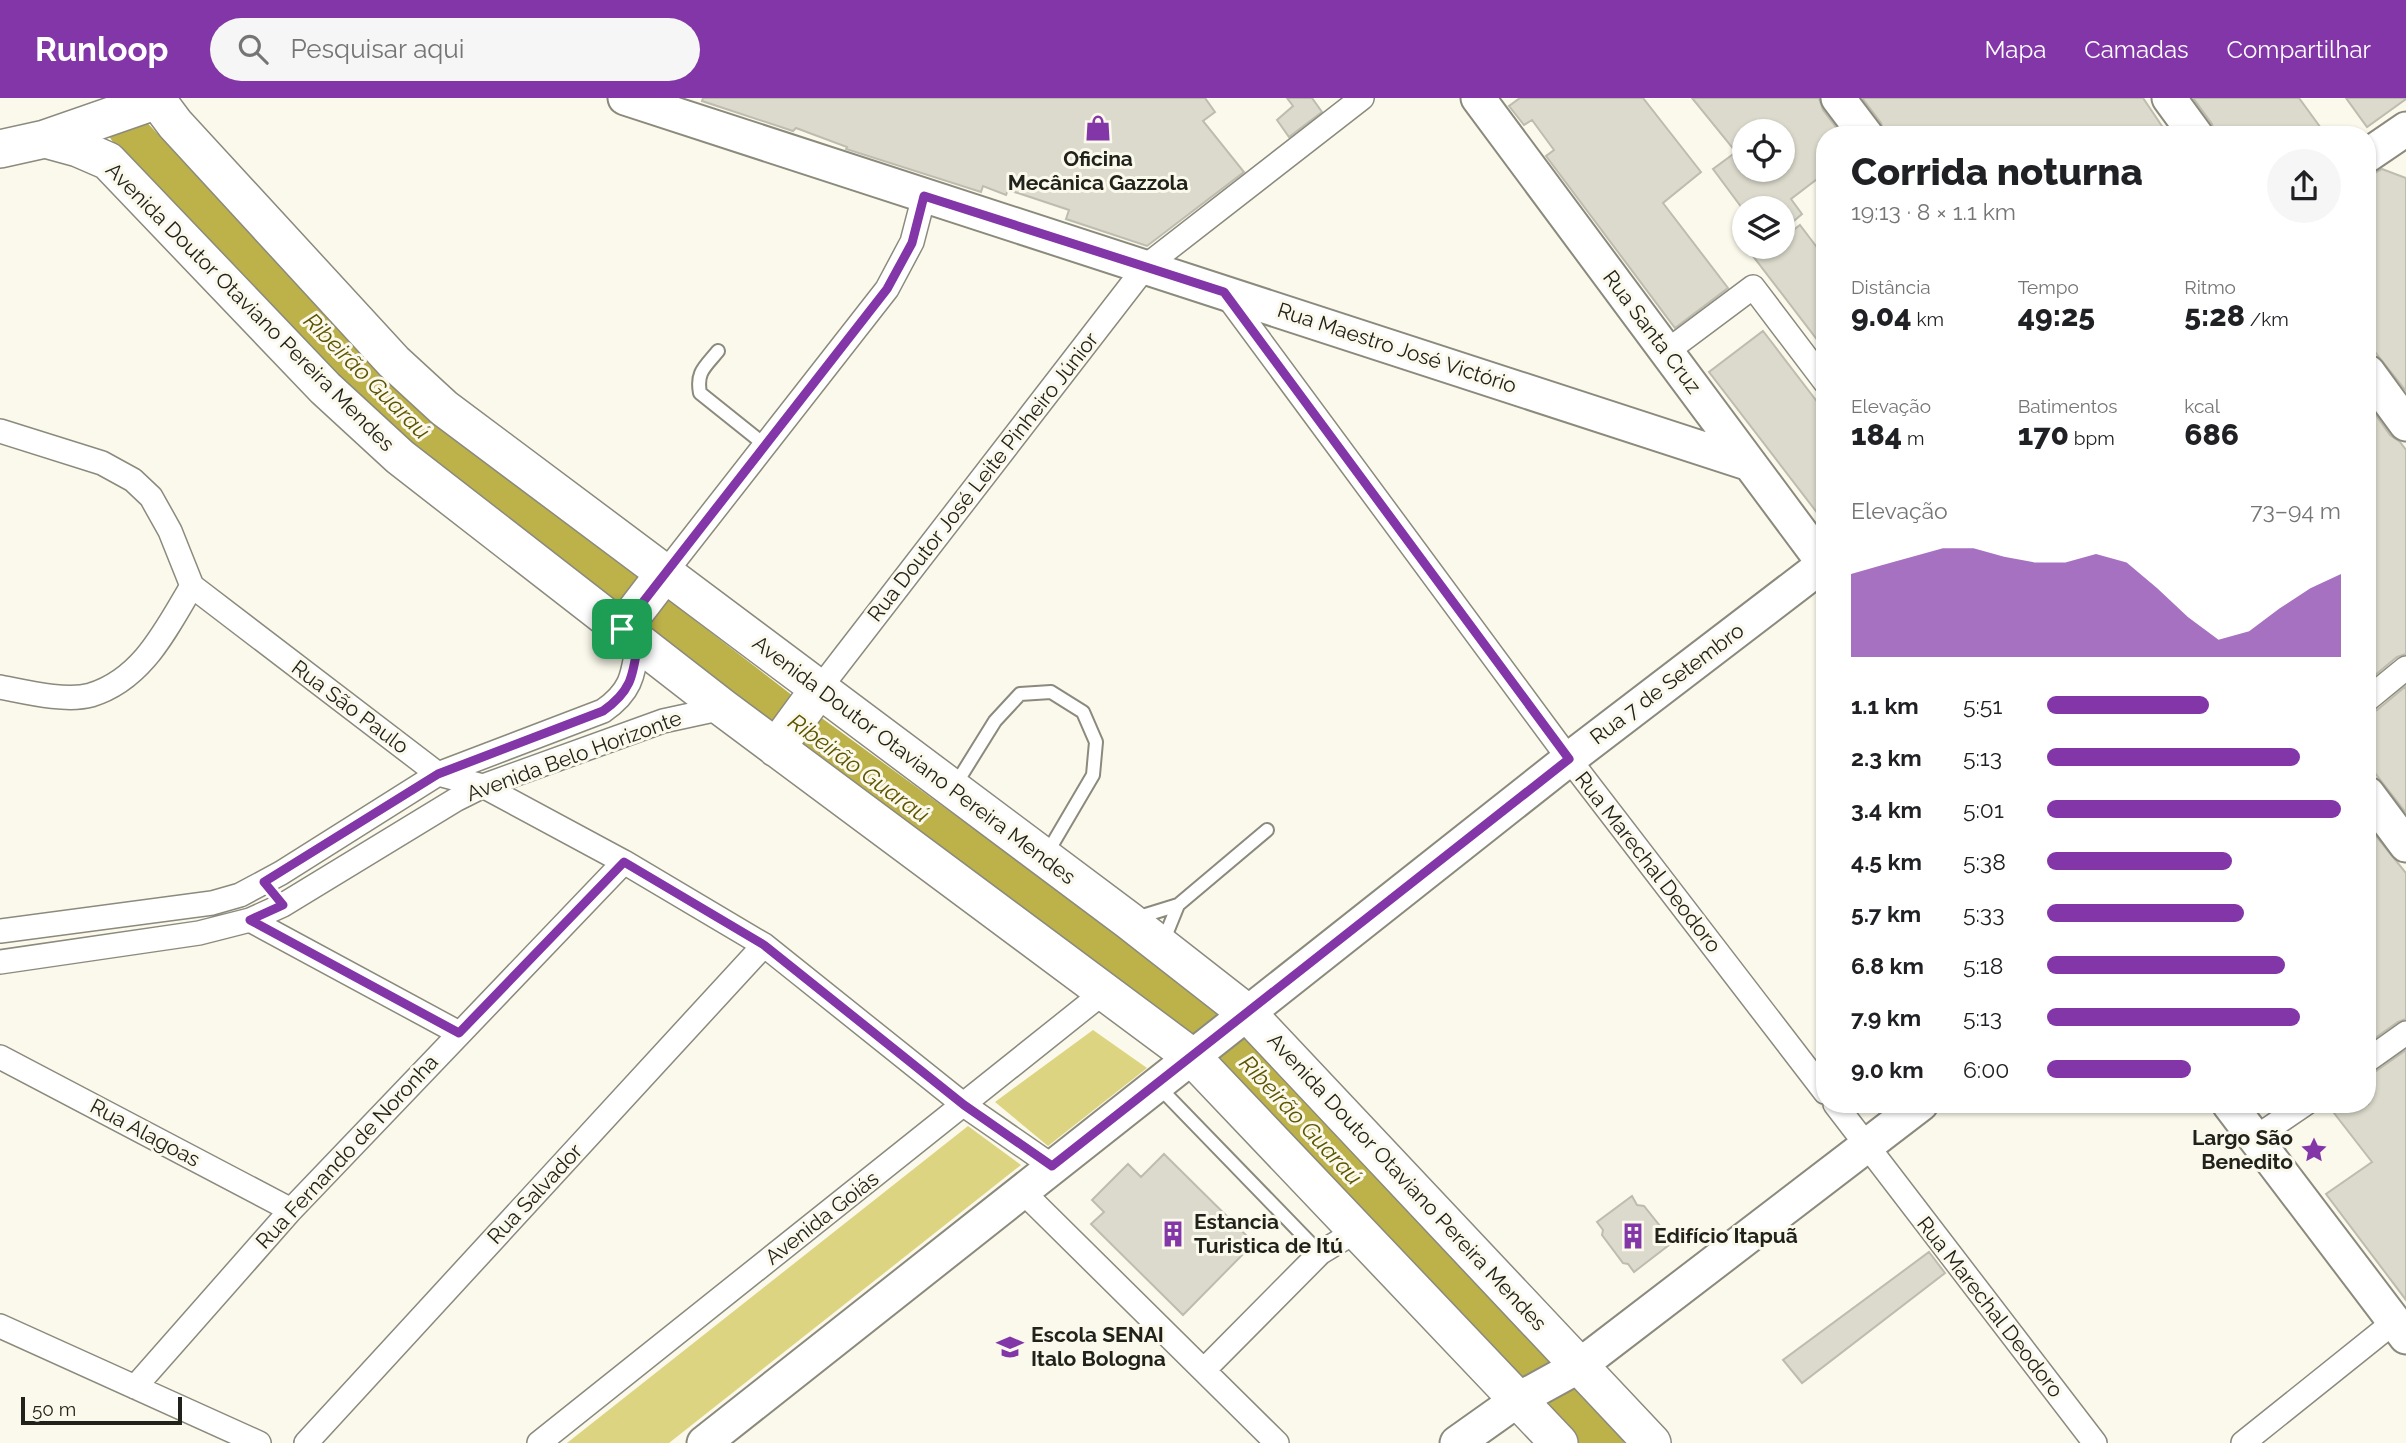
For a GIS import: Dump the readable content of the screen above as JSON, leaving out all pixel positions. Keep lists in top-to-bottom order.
{
  "streets": {
    "main road": ["Avenida Doutor Otaviano Pereira Mendes"],
    "street": [
      "Rua Santa Cruz",
      "Rua Maestro José Victório",
      "Rua Doutor José Leite Pinheiro Júnior",
      "Rua 7 de Setembro",
      "Rua São Paulo",
      "Avenida Belo Horizonte",
      "Rua Marechal Deodoro",
      "Rua Alagoas",
      "Rua Fernando de Noronha",
      "Rua Salvador",
      "Avenida Goiás"
    ]
  },
  "crossings": [
    ["Avenida Doutor Otaviano Pereira Mendes", "Rua Doutor José Leite Pinheiro Júnior"],
    ["Avenida Doutor Otaviano Pereira Mendes", "Rua 7 de Setembro"],
    ["Avenida Doutor Otaviano Pereira Mendes", "Avenida Belo Horizonte"],
    ["Avenida Doutor Otaviano Pereira Mendes", "Avenida Goiás"],
    ["Rua Santa Cruz", "Rua Maestro José Victório"],
    ["Rua Maestro José Victório", "Rua Doutor José Leite Pinheiro Júnior"],
    ["Rua Maestro José Victório", "Rua Marechal Deodoro"],
    ["Rua 7 de Setembro", "Rua Marechal Deodoro"],
    ["Rua São Paulo", "Avenida Belo Horizonte"],
    ["Rua São Paulo", "Rua Fernando de Noronha"],
    ["Rua São Paulo", "Rua Salvador"],
    ["Rua São Paulo", "Avenida Goiás"],
    ["Rua Alagoas", "Rua Fernando de Noronha"]
  ],
  "water": ["Ribeirão Guaraú"],
  "places": {
    "shop": ["Oficina Mecânica Gazzola"],
    "place": ["Largo São Benedito"],
    "building": ["Estancia Turistica de Itú", "Edifício Itapuã"],
    "school or university": ["Escola SENAI Italo Bologna"]
  },
  "scale_bar": "50 m",
  "page": {
    "header": "Runloop",
    "search": "Pesquisar aqui",
    "nav": ["Mapa", "Camadas", "Compartilhar"],
    "heading": ["Corrida noturna", "19:13 · 8 × 1.1 km"],
    "stats": [
      ["Distância", "9.04 km"],
      ["Tempo", "49:25"],
      ["Ritmo", "5:28 /km"],
      ["Elevação", "184 m"],
      ["Batimentos", "170 bpm"],
      ["kcal", "686"]
    ],
    "chart": ["Elevação", "73–94 m"],
    "list": [
      {
        "name": "1.1 km",
        "note": "5:51"
      },
      {
        "name": "2.3 km",
        "note": "5:13"
      },
      {
        "name": "3.4 km",
        "note": "5:01"
      },
      {
        "name": "4.5 km",
        "note": "5:38"
      },
      {
        "name": "5.7 km",
        "note": "5:33"
      },
      {
        "name": "6.8 km",
        "note": "5:18"
      },
      {
        "name": "7.9 km",
        "note": "5:13"
      },
      {
        "name": "9.0 km",
        "note": "6:00"
      }
    ],
    "scale": "50 m"
  }
}
